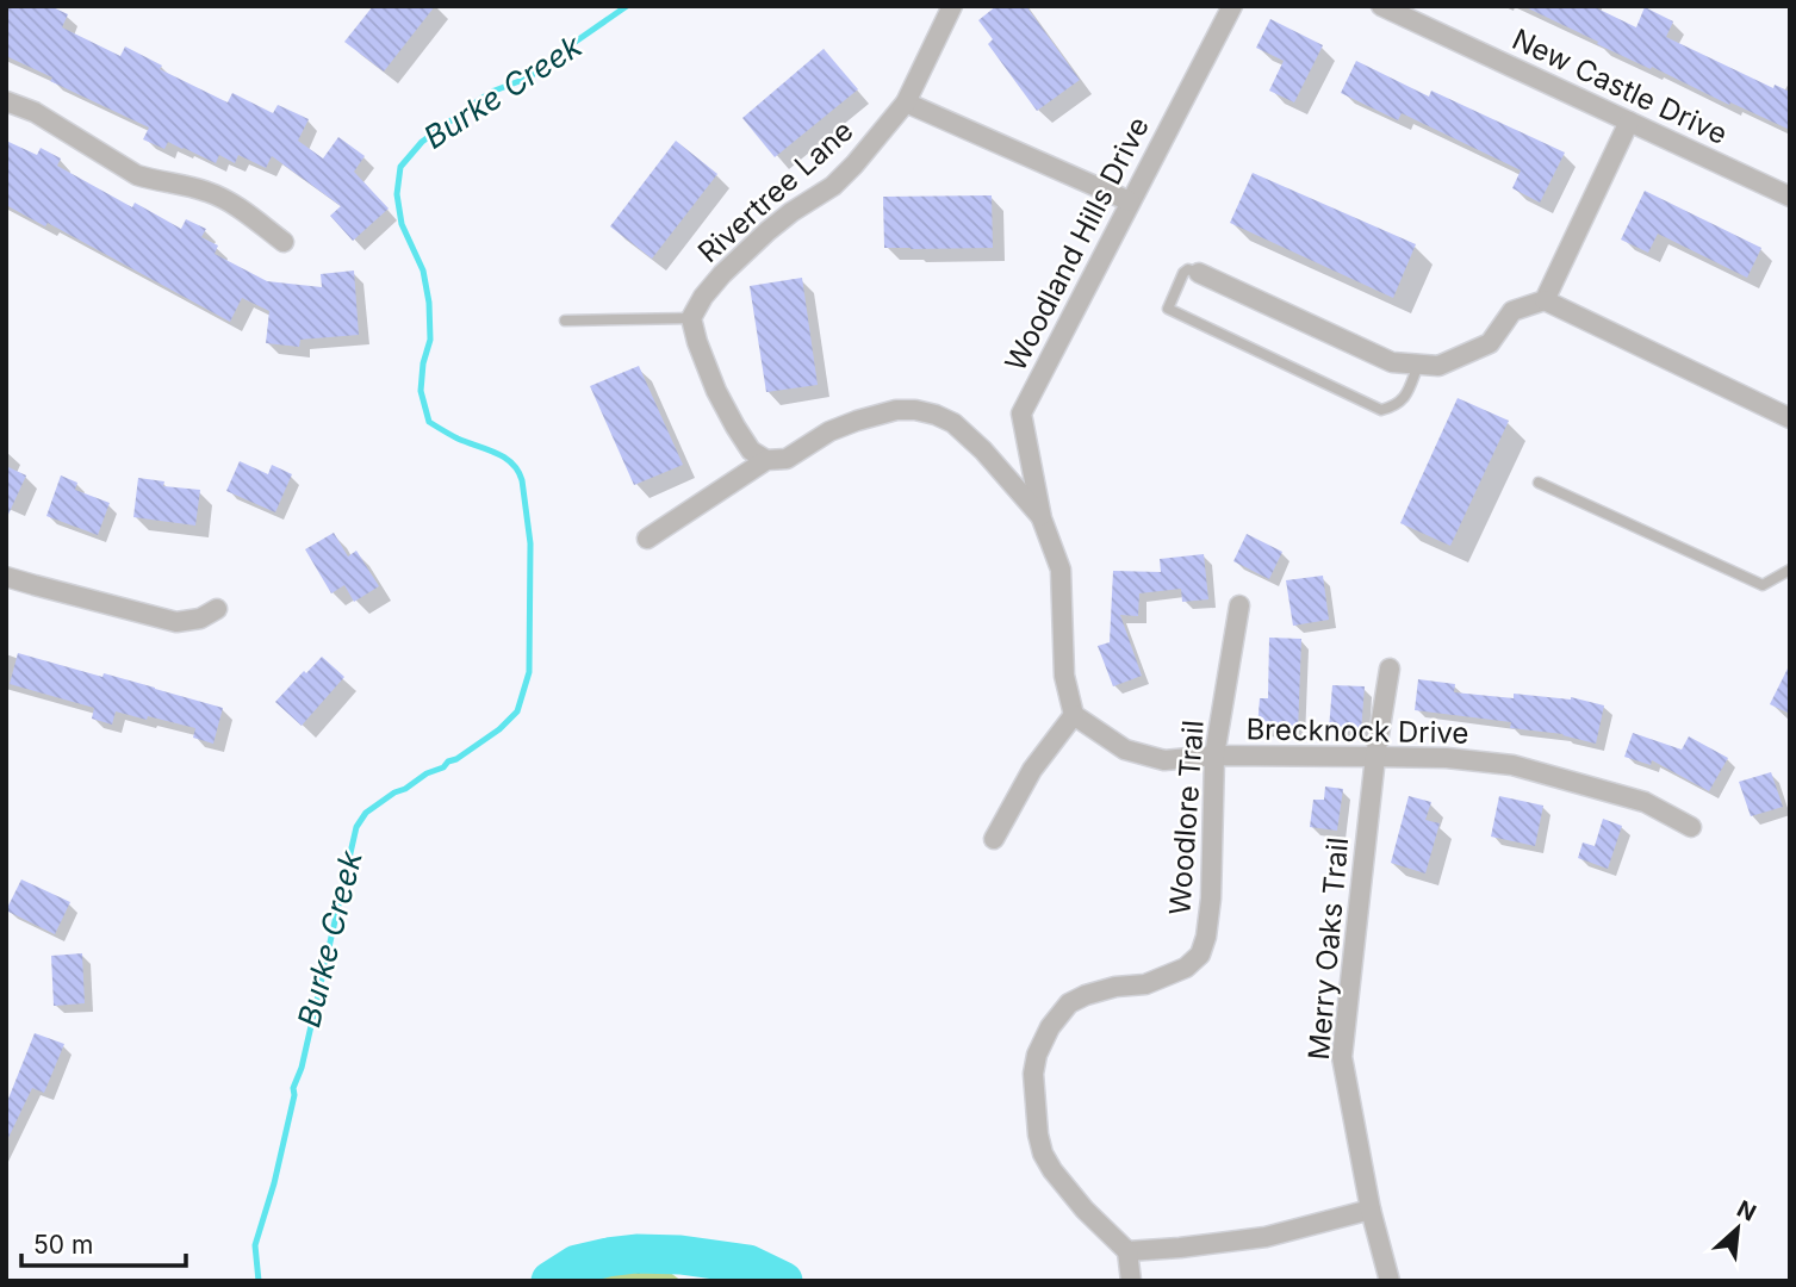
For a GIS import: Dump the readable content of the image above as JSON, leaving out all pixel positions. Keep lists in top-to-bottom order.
{
  "streets": {
    "street": [
      "New Castle Drive",
      "Rivertree Lane",
      "Woodland Hills Drive",
      "Brecknock Drive",
      "Woodlore Trail",
      "Merry Oaks Trail"
    ]
  },
  "crossings": [
    ["Brecknock Drive", "Woodlore Trail"],
    ["Brecknock Drive", "Merry Oaks Trail"]
  ],
  "water": ["Burke Creek"],
  "scale_bar": "50 m",
  "north": "top right"
}
